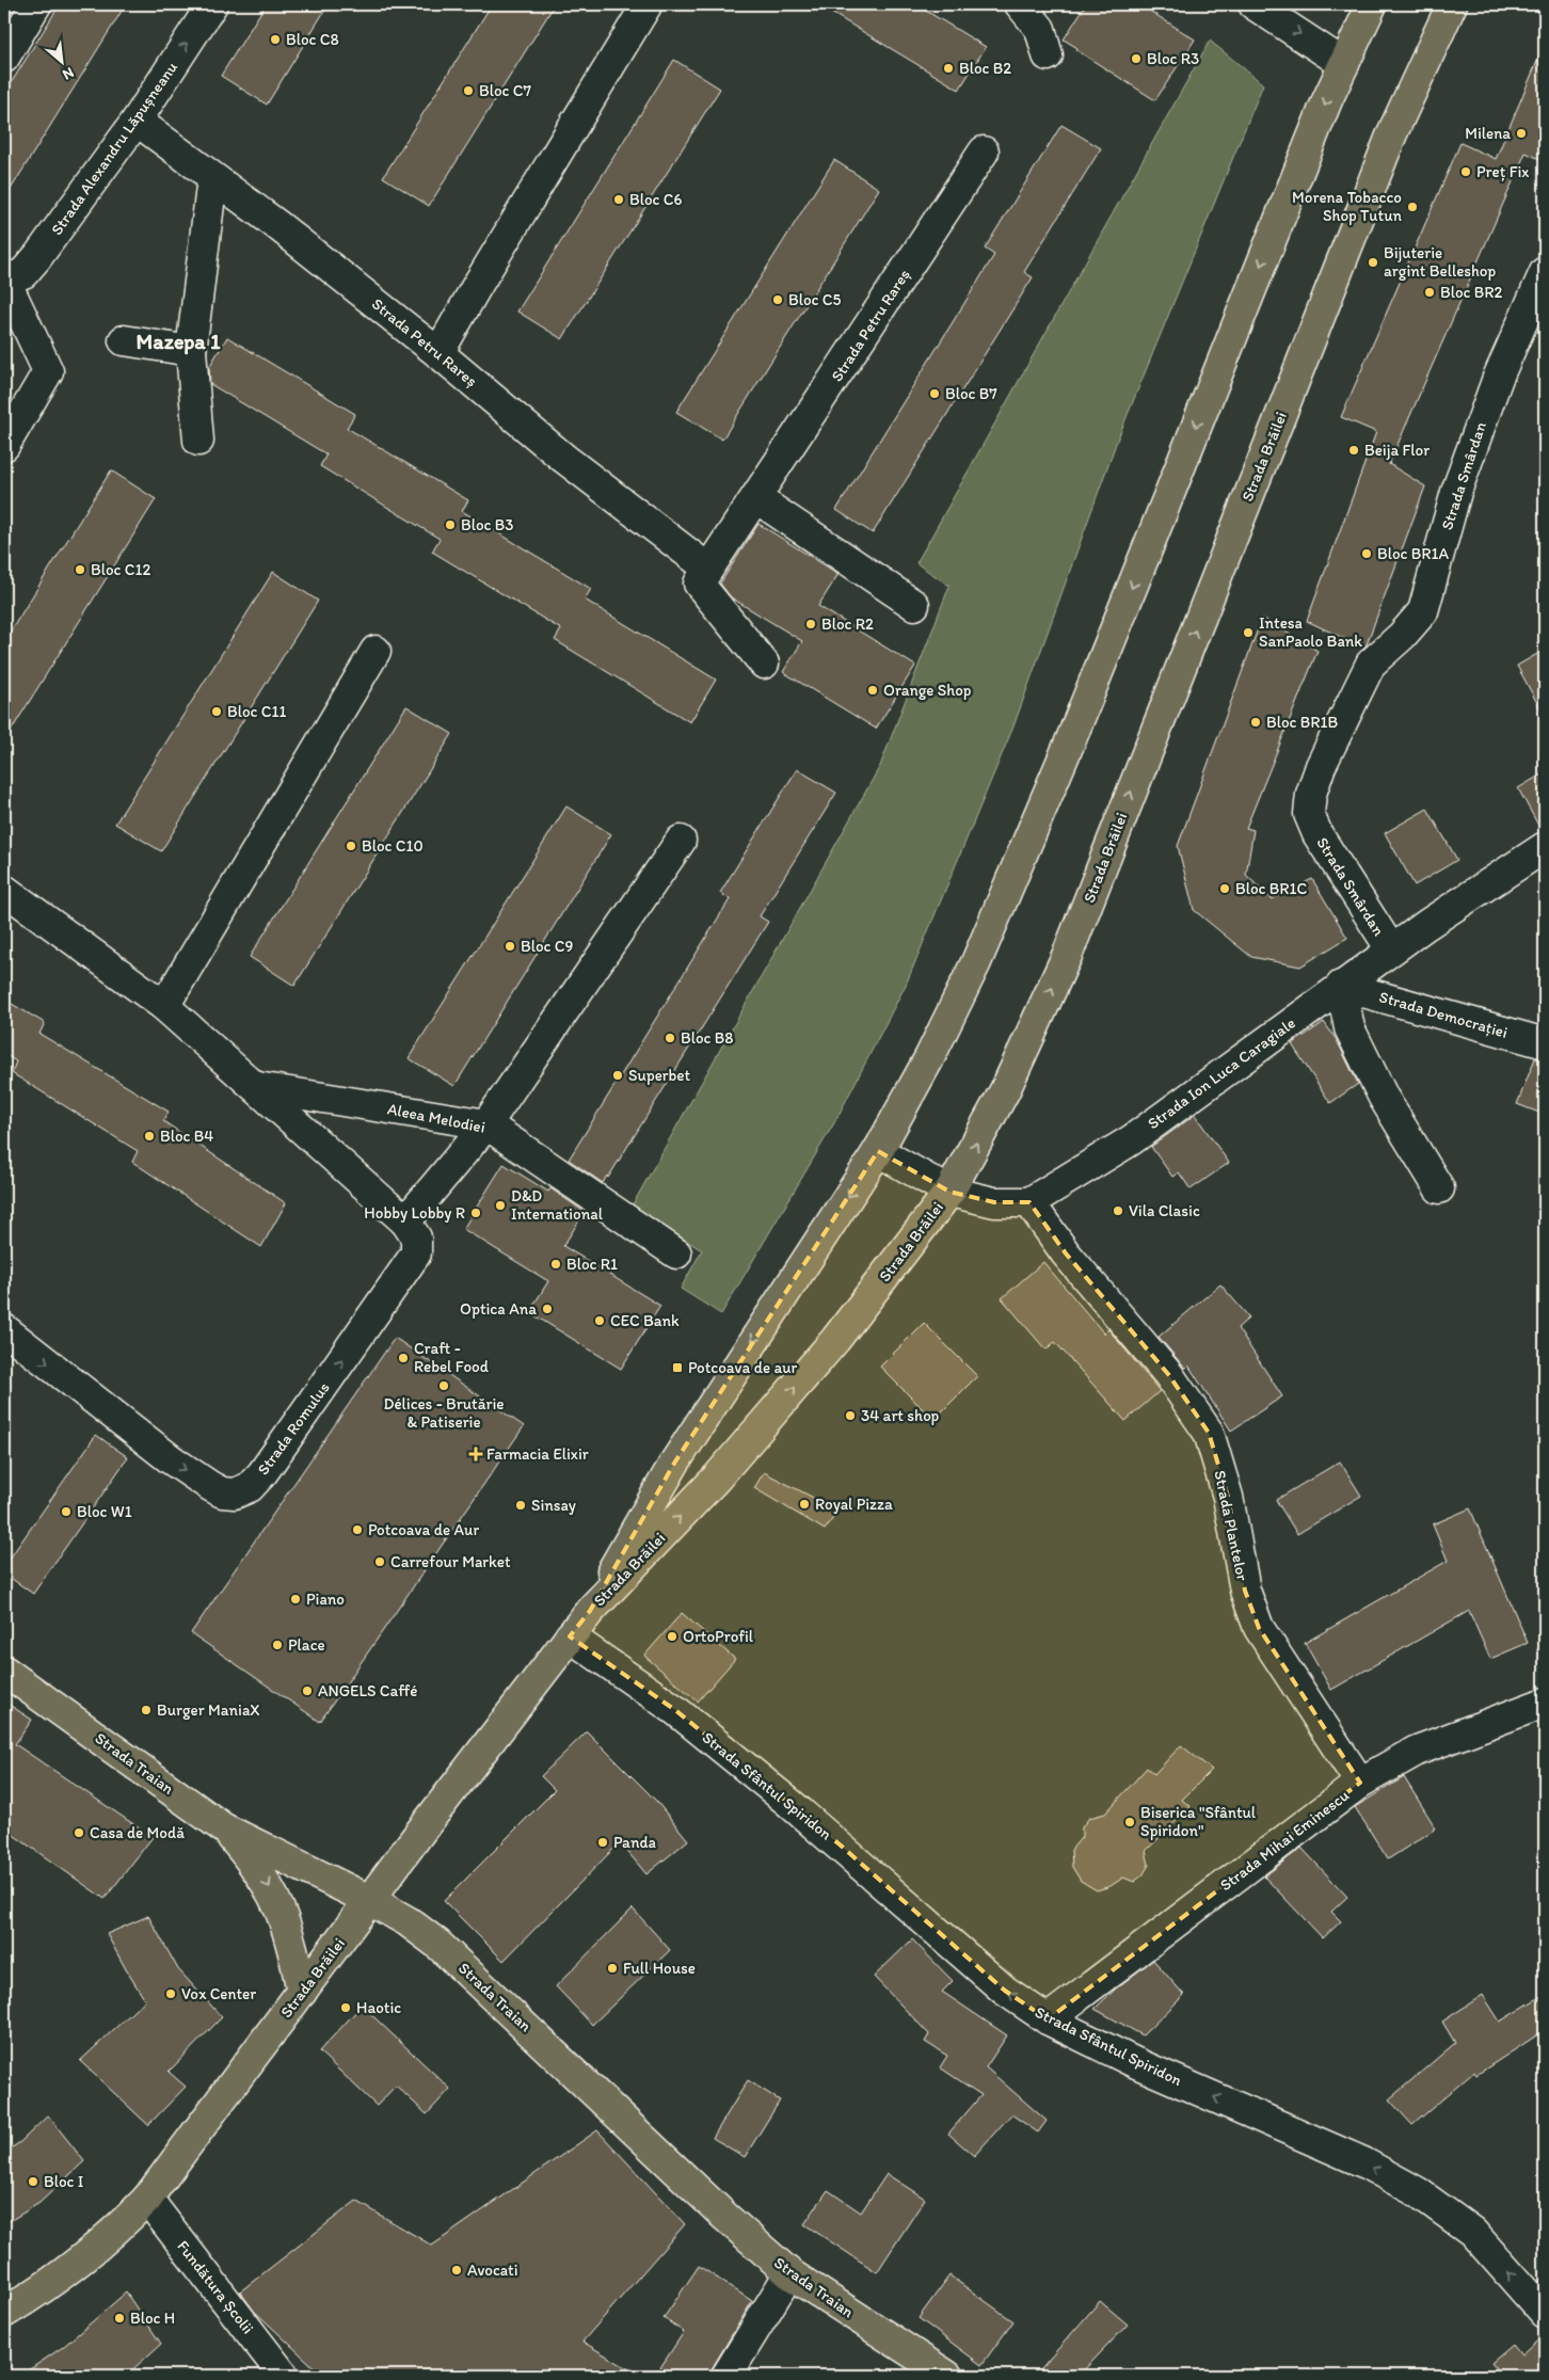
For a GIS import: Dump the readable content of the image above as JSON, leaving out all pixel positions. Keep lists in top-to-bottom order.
{
  "streets": {
    "main road": ["Strada Brăilei", "Strada Traian"],
    "street": [
      "Strada Alexandru Lăpușneanu",
      "Strada Petru Rareș",
      "Strada Smârdan",
      "Strada Democrației",
      "Strada Ion Luca Caragiale",
      "Aleea Melodiei",
      "Strada Romulus",
      "Strada Plantelor",
      "Strada Sfântul Spiridon",
      "Strada Mihai Eminescu",
      "Fundătura Școlii"
    ]
  },
  "crossings": [
    ["Strada Alexandru Lăpușneanu", "Strada Petru Rareș"],
    ["Strada Brăilei", "Strada Traian"],
    ["Strada Brăilei", "Strada Sfântul Spiridon"],
    ["Strada Brăilei", "Fundătura Școlii"],
    ["Strada Smârdan", "Strada Ion Luca Caragiale"],
    ["Strada Democrației", "Strada Ion Luca Caragiale"],
    ["Strada Ion Luca Caragiale", "Strada Plantelor"],
    ["Strada Plantelor", "Strada Mihai Eminescu"],
    ["Strada Sfântul Spiridon", "Strada Mihai Eminescu"]
  ],
  "one_way": ["Strada Sfântul Spiridon"],
  "districts": ["Mazepa 1"],
  "places": {
    "other": [
      "Bloc C8",
      "Bloc R3",
      "Bloc B2",
      "Bloc C7",
      "Milena",
      "Preț Fix",
      "Bloc C6",
      "Morena Tobacco Shop Tutun",
      "Bijuterie argint Belleshop",
      "Bloc BR2",
      "Bloc C5",
      "Bloc B7",
      "Beija Flor",
      "Bloc B3",
      "Bloc BR1A",
      "Bloc C12",
      "Bloc R2",
      "Intesa SanPaolo Bank",
      "Orange Shop",
      "Bloc C11",
      "Bloc BR1B",
      "Bloc C10",
      "Bloc BR1C",
      "Bloc C9",
      "Bloc B8",
      "Superbet",
      "Bloc B4",
      "D&D International",
      "Vila Clasic",
      "Hobby Lobby R",
      "Bloc R1",
      "Optica Ana",
      "CEC Bank",
      "Craft - Rebel Food",
      "Délices - Brutărie & Patiserie",
      "34 art shop",
      "Royal Pizza",
      "Sinsay",
      "Bloc W1",
      "Potcoava de Aur",
      "Carrefour Market",
      "Piano",
      "OrtoProfil",
      "Place",
      "ANGELS Caffé",
      "Burger ManiaX",
      "Biserica \"Sfântul Spiridon\"",
      "Casa de Modă",
      "Panda",
      "Full House",
      "Vox Center",
      "Haotic",
      "Bloc I",
      "Avocati",
      "Bloc H"
    ],
    "transit": ["Potcoava de aur"],
    "health": ["Farmacia Elixir"]
  },
  "north": "bottom right"
}
